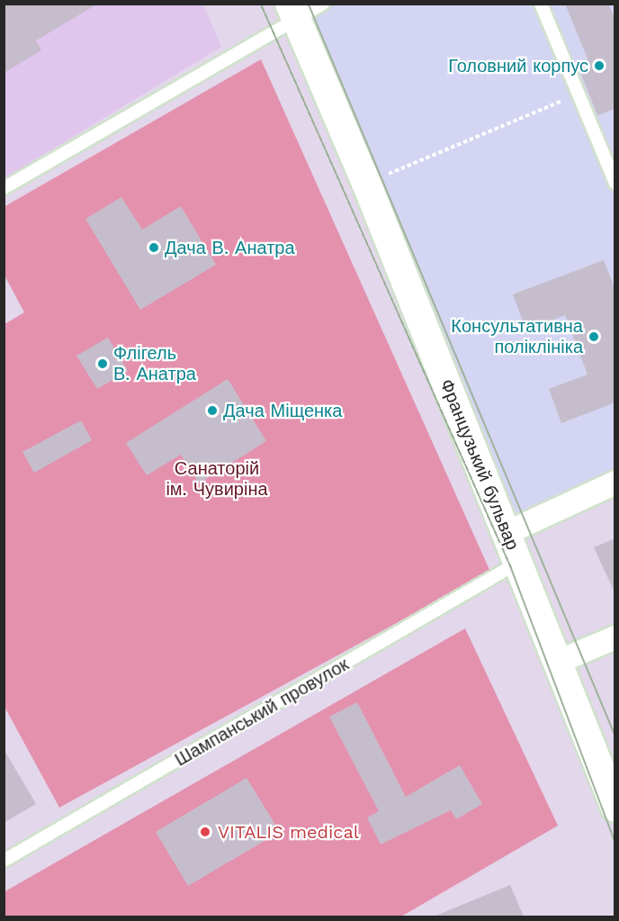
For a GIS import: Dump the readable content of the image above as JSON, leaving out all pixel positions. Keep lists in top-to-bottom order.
{
  "streets": {
    "street": ["Французький бульвар"],
    "lane": ["Шампанський провулок"]
  },
  "crossings": [
    ["Французький бульвар", "Шампанський провулок"]
  ],
  "parks": ["Санаторій ім. Чувиріна"],
  "places": [
    "Головний корпус",
    "Дача В. Анатра",
    "Консультативна поліклініка",
    "Флігель В. Анатра",
    "Дача Міщенка",
    "VITALIS medical"
  ]
}
